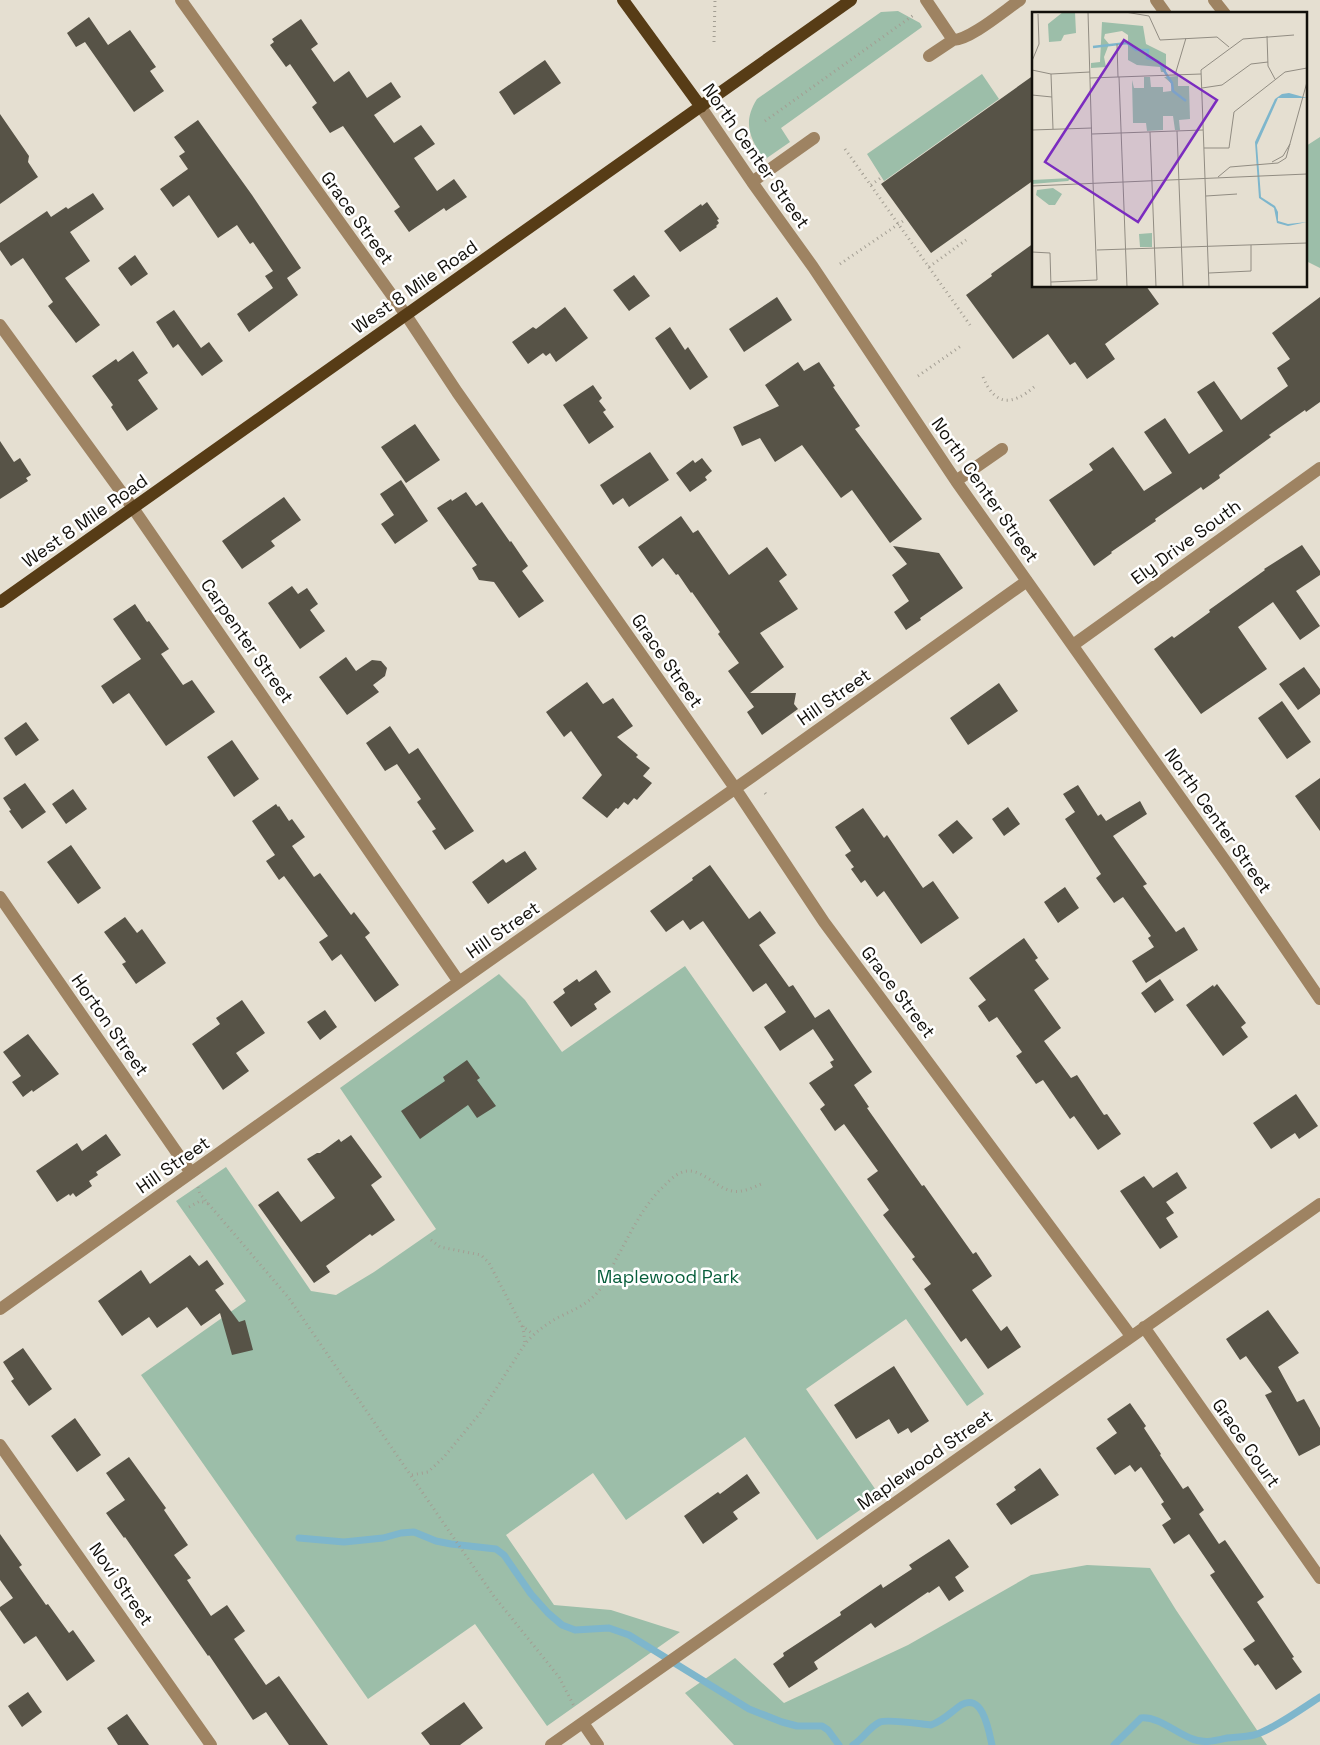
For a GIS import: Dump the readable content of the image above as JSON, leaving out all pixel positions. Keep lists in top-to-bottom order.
{
  "streets": {
    "main road": ["North Center Street", "West 8 Mile Road"],
    "street": [
      "Grace Street",
      "Ely Drive South",
      "Carpenter Street",
      "Hill Street",
      "Horton Street",
      "Grace Court",
      "Maplewood Street",
      "Novi Street"
    ]
  },
  "crossings": [
    ["North Center Street", "West 8 Mile Road"],
    ["North Center Street", "Ely Drive South"],
    ["North Center Street", "Hill Street"],
    ["Grace Street", "West 8 Mile Road"],
    ["Grace Street", "Hill Street"],
    ["Grace Street", "Maplewood Street"],
    ["West 8 Mile Road", "Carpenter Street"],
    ["Carpenter Street", "Hill Street"],
    ["Hill Street", "Horton Street"],
    ["Grace Court", "Maplewood Street"]
  ],
  "parks": ["Maplewood Park"]
}
